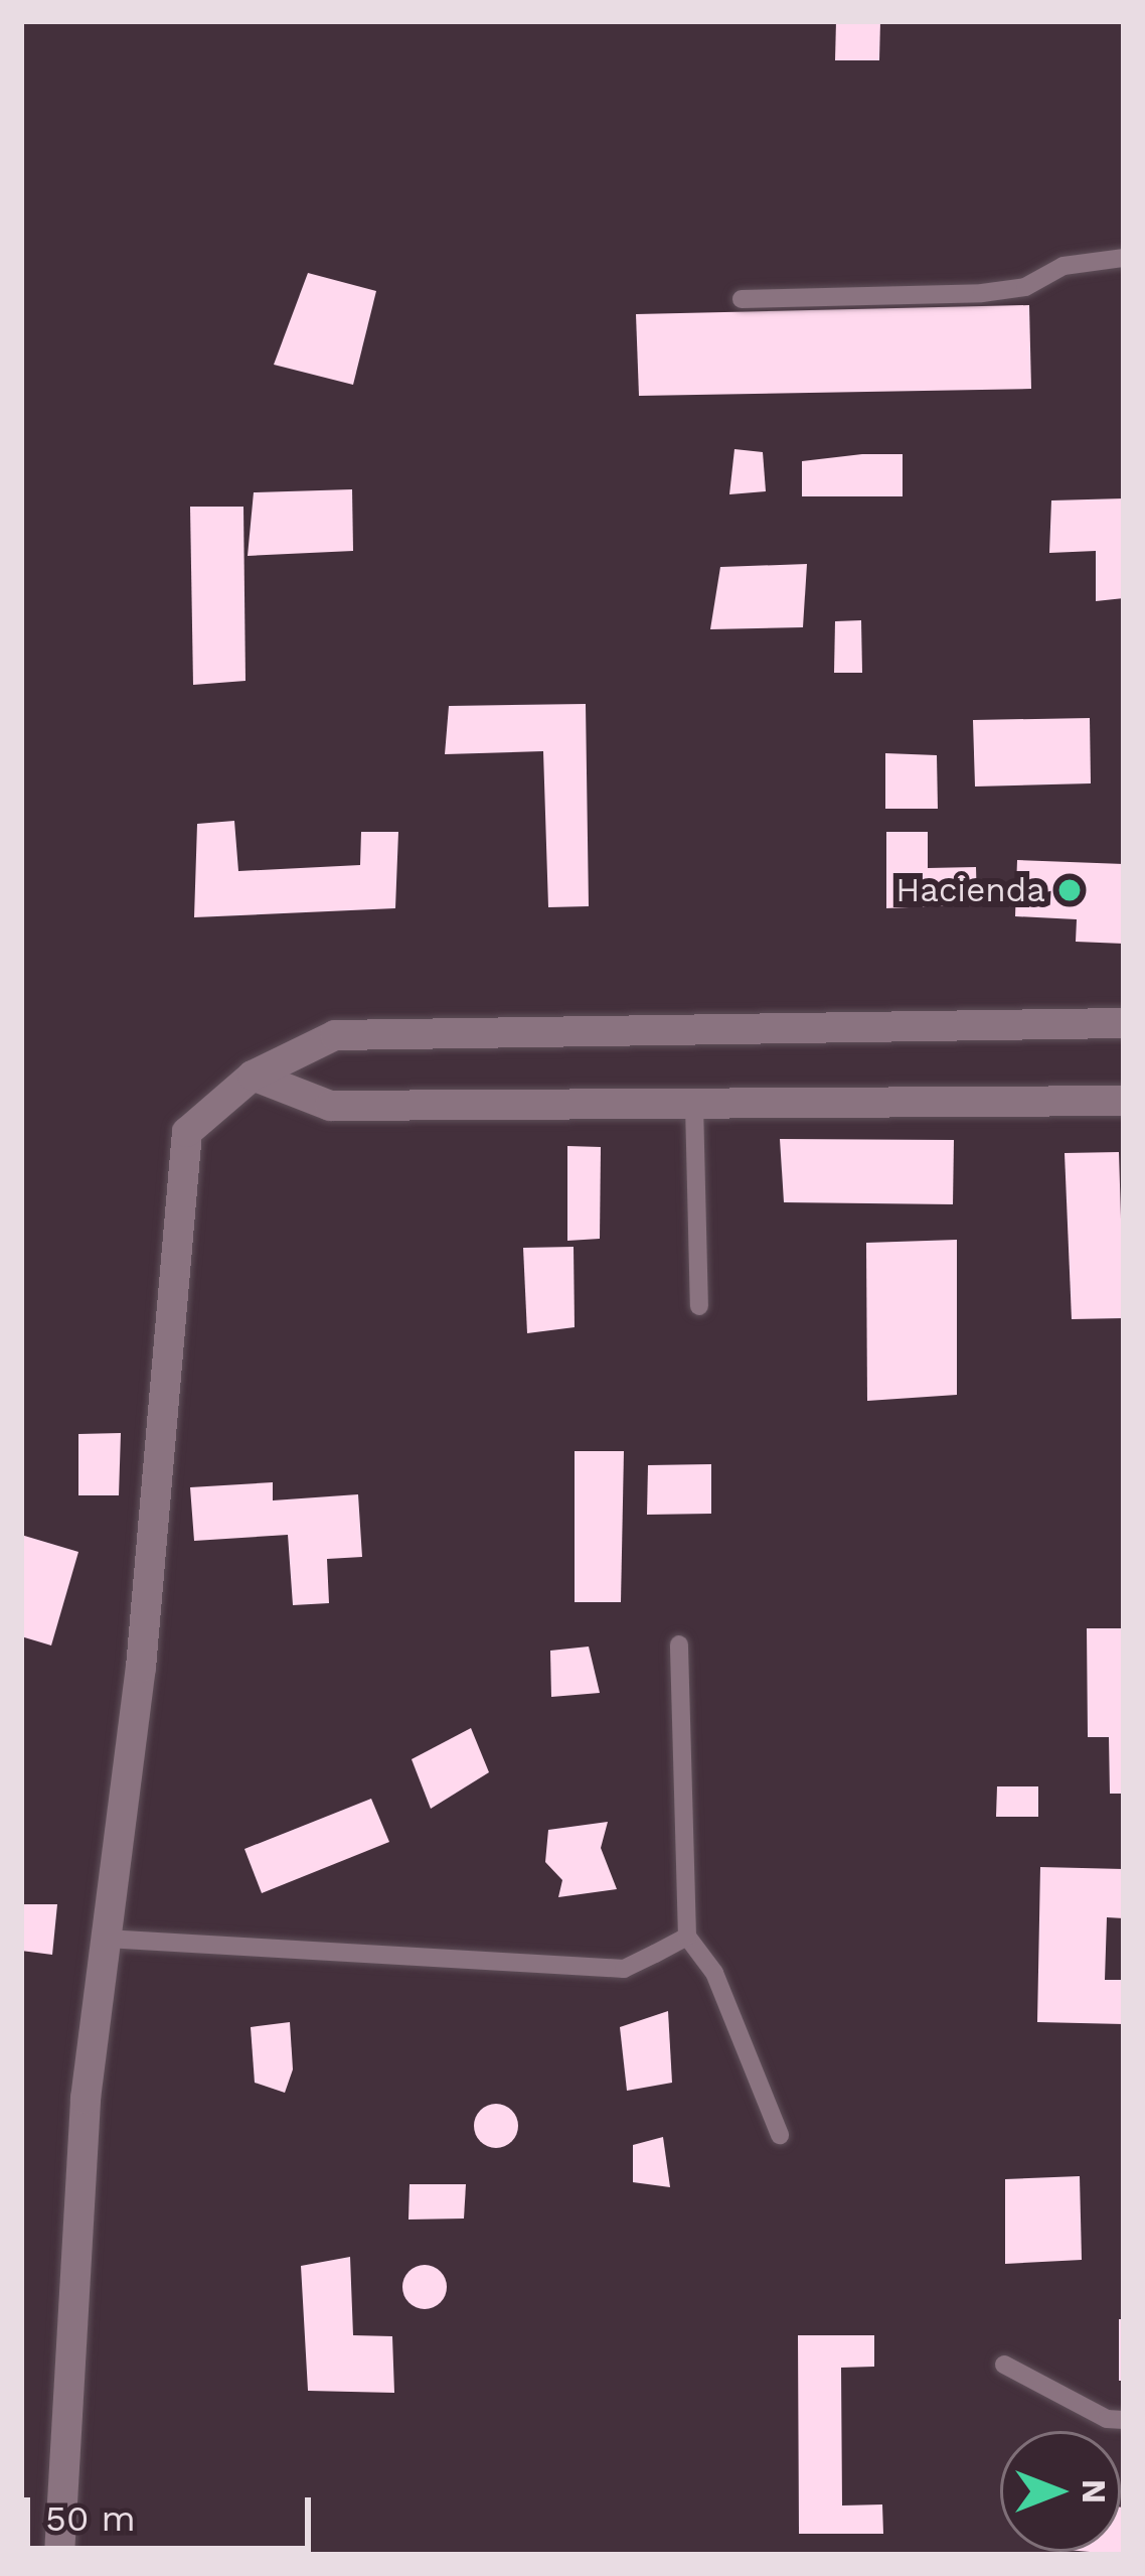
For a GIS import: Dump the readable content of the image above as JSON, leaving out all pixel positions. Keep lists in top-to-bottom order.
{
  "places": ["Hacienda"],
  "scale_bar": "50 m",
  "north": "right"
}
